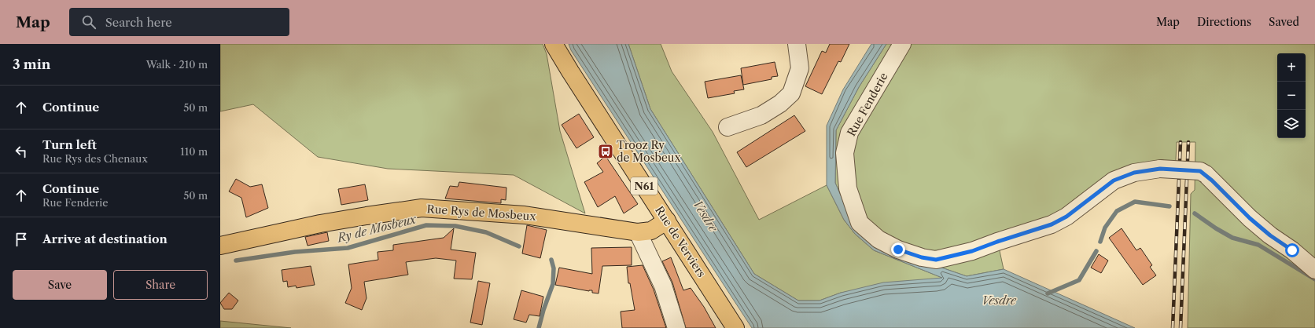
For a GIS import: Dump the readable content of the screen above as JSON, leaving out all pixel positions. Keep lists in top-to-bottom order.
{
  "streets": {
    "main road": ["N61", "Rue Rys de Mosbeux", "Rue de Verviers"],
    "street": ["Rue Fenderie"]
  },
  "crossings": [
    ["Rue Rys de Mosbeux", "Rue de Verviers"]
  ],
  "water": ["Vesdre", "Ry de Mosbeux"],
  "places": {
    "bus stop": ["Trooz Ry de Mosbeux"]
  },
  "page": {
    "header": "Map",
    "search": "Search here",
    "nav": ["Map", "Directions", "Saved"],
    "heading": ["3 min", "Walk · 210 m"],
    "map_buttons": ["+", "−"],
    "list": [
      ["Continue", "50 m"],
      ["Turn left", "Rue Rys des Chenaux", "110 m"],
      ["Continue", "Rue Fenderie", "50 m"],
      "Arrive at destination"
    ],
    "buttons": ["Save", "Share"]
  }
}
